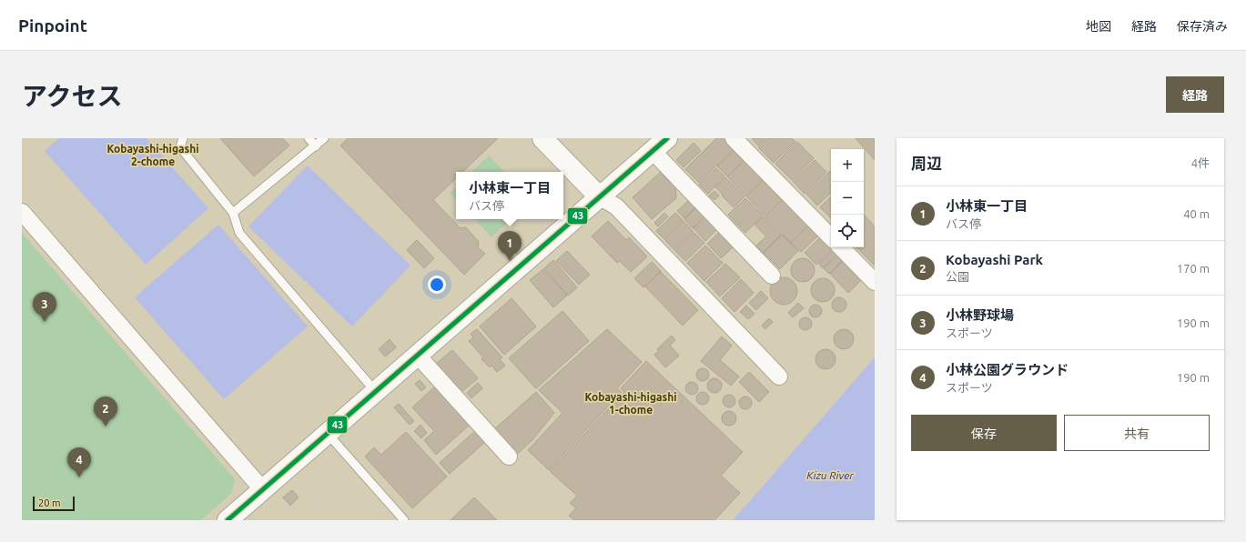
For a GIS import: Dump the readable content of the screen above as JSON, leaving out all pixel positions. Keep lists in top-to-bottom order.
{
  "districts": ["Kobayashi-higashi 2-chome", "Kobayashi-higashi 1-chome"],
  "water": ["Kizu River"],
  "lines": ["transit line 43"],
  "scale_bar": "20 m",
  "page": {
    "header": "Pinpoint",
    "nav": ["地図", "経路", "保存済み"],
    "title": "アクセス",
    "buttons": [
      "経路",
      ["保存", "共有"]
    ],
    "heading": ["周辺", "4件"],
    "map_buttons": ["+", "−"],
    "popup": ["小林東一丁目", "バス停"],
    "list": [
      {
        "mark": "1",
        "name": "小林東一丁目",
        "note": "バス停",
        "value": "40 m"
      },
      {
        "mark": "2",
        "name": "Kobayashi Park",
        "note": "公園",
        "value": "170 m"
      },
      {
        "mark": "3",
        "name": "小林野球場",
        "note": "スポーツ",
        "value": "190 m"
      },
      {
        "mark": "4",
        "name": "小林公園グラウンド",
        "note": "スポーツ",
        "value": "190 m"
      }
    ],
    "pins": [
      "1",
      "3",
      "2",
      "4"
    ],
    "scale": "20 m"
  }
}
